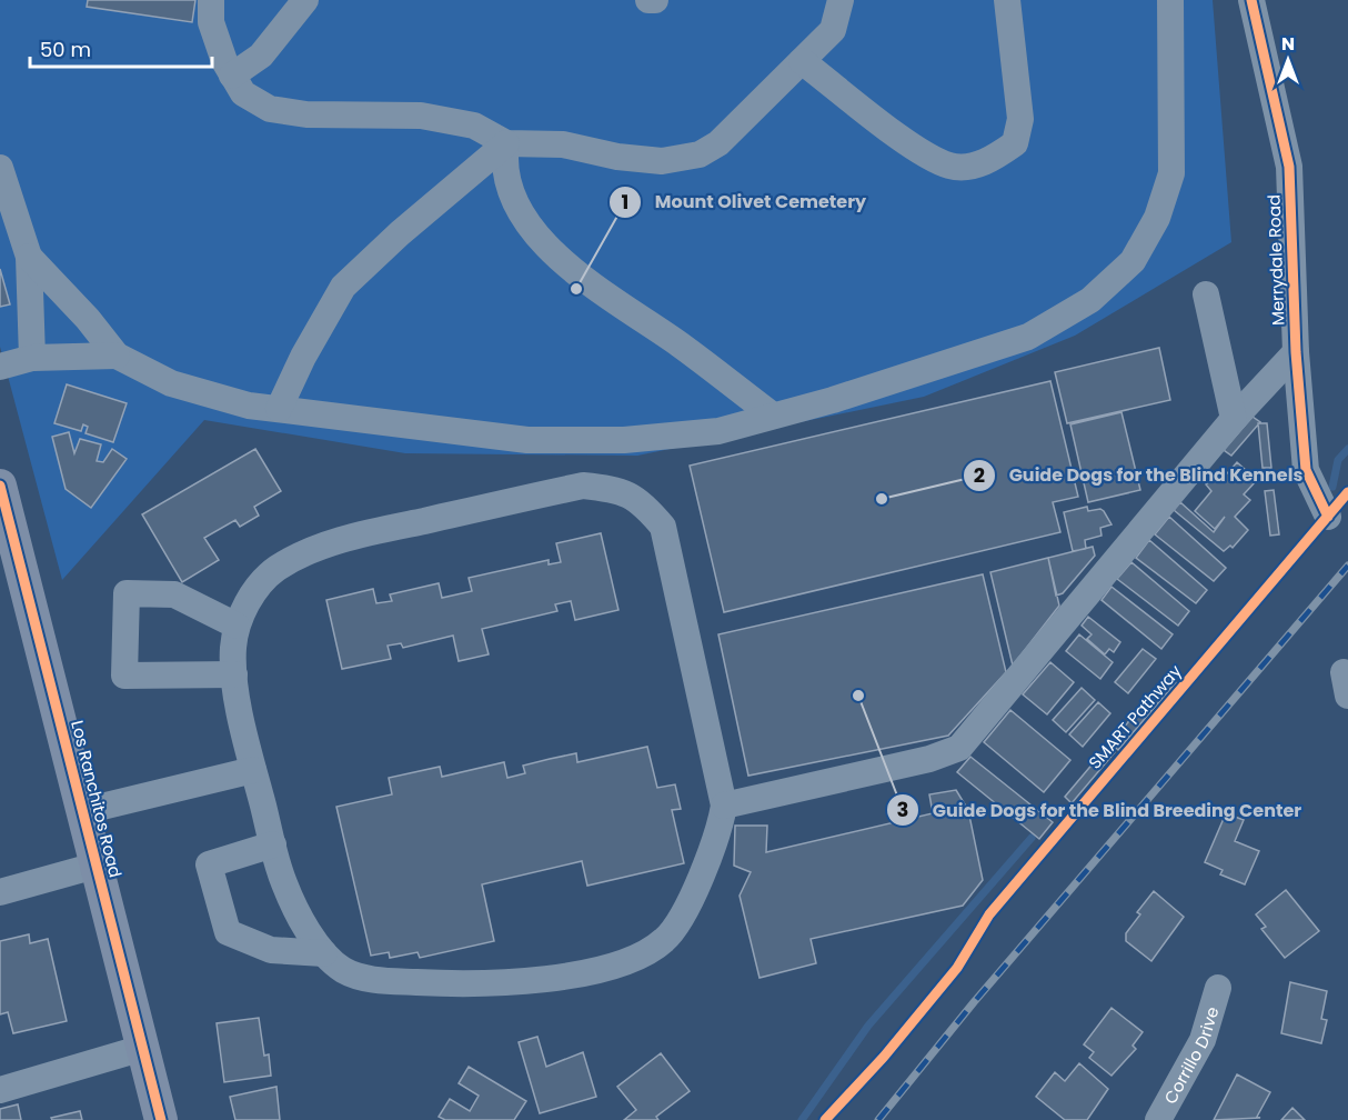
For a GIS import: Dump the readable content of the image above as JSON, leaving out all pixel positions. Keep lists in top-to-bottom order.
{
  "streets": {
    "main road": ["Los Ranchitos Road"],
    "street": ["Merrydale Road", "Corrillo Drive"],
    "cycle path": ["SMART Pathway"]
  },
  "places": ["Mount Olivet Cemetery", "Guide Dogs for the Blind Kennels", "Guide Dogs for the Blind Breeding Center"],
  "scale_bar": "50 m",
  "north": "top"
}
